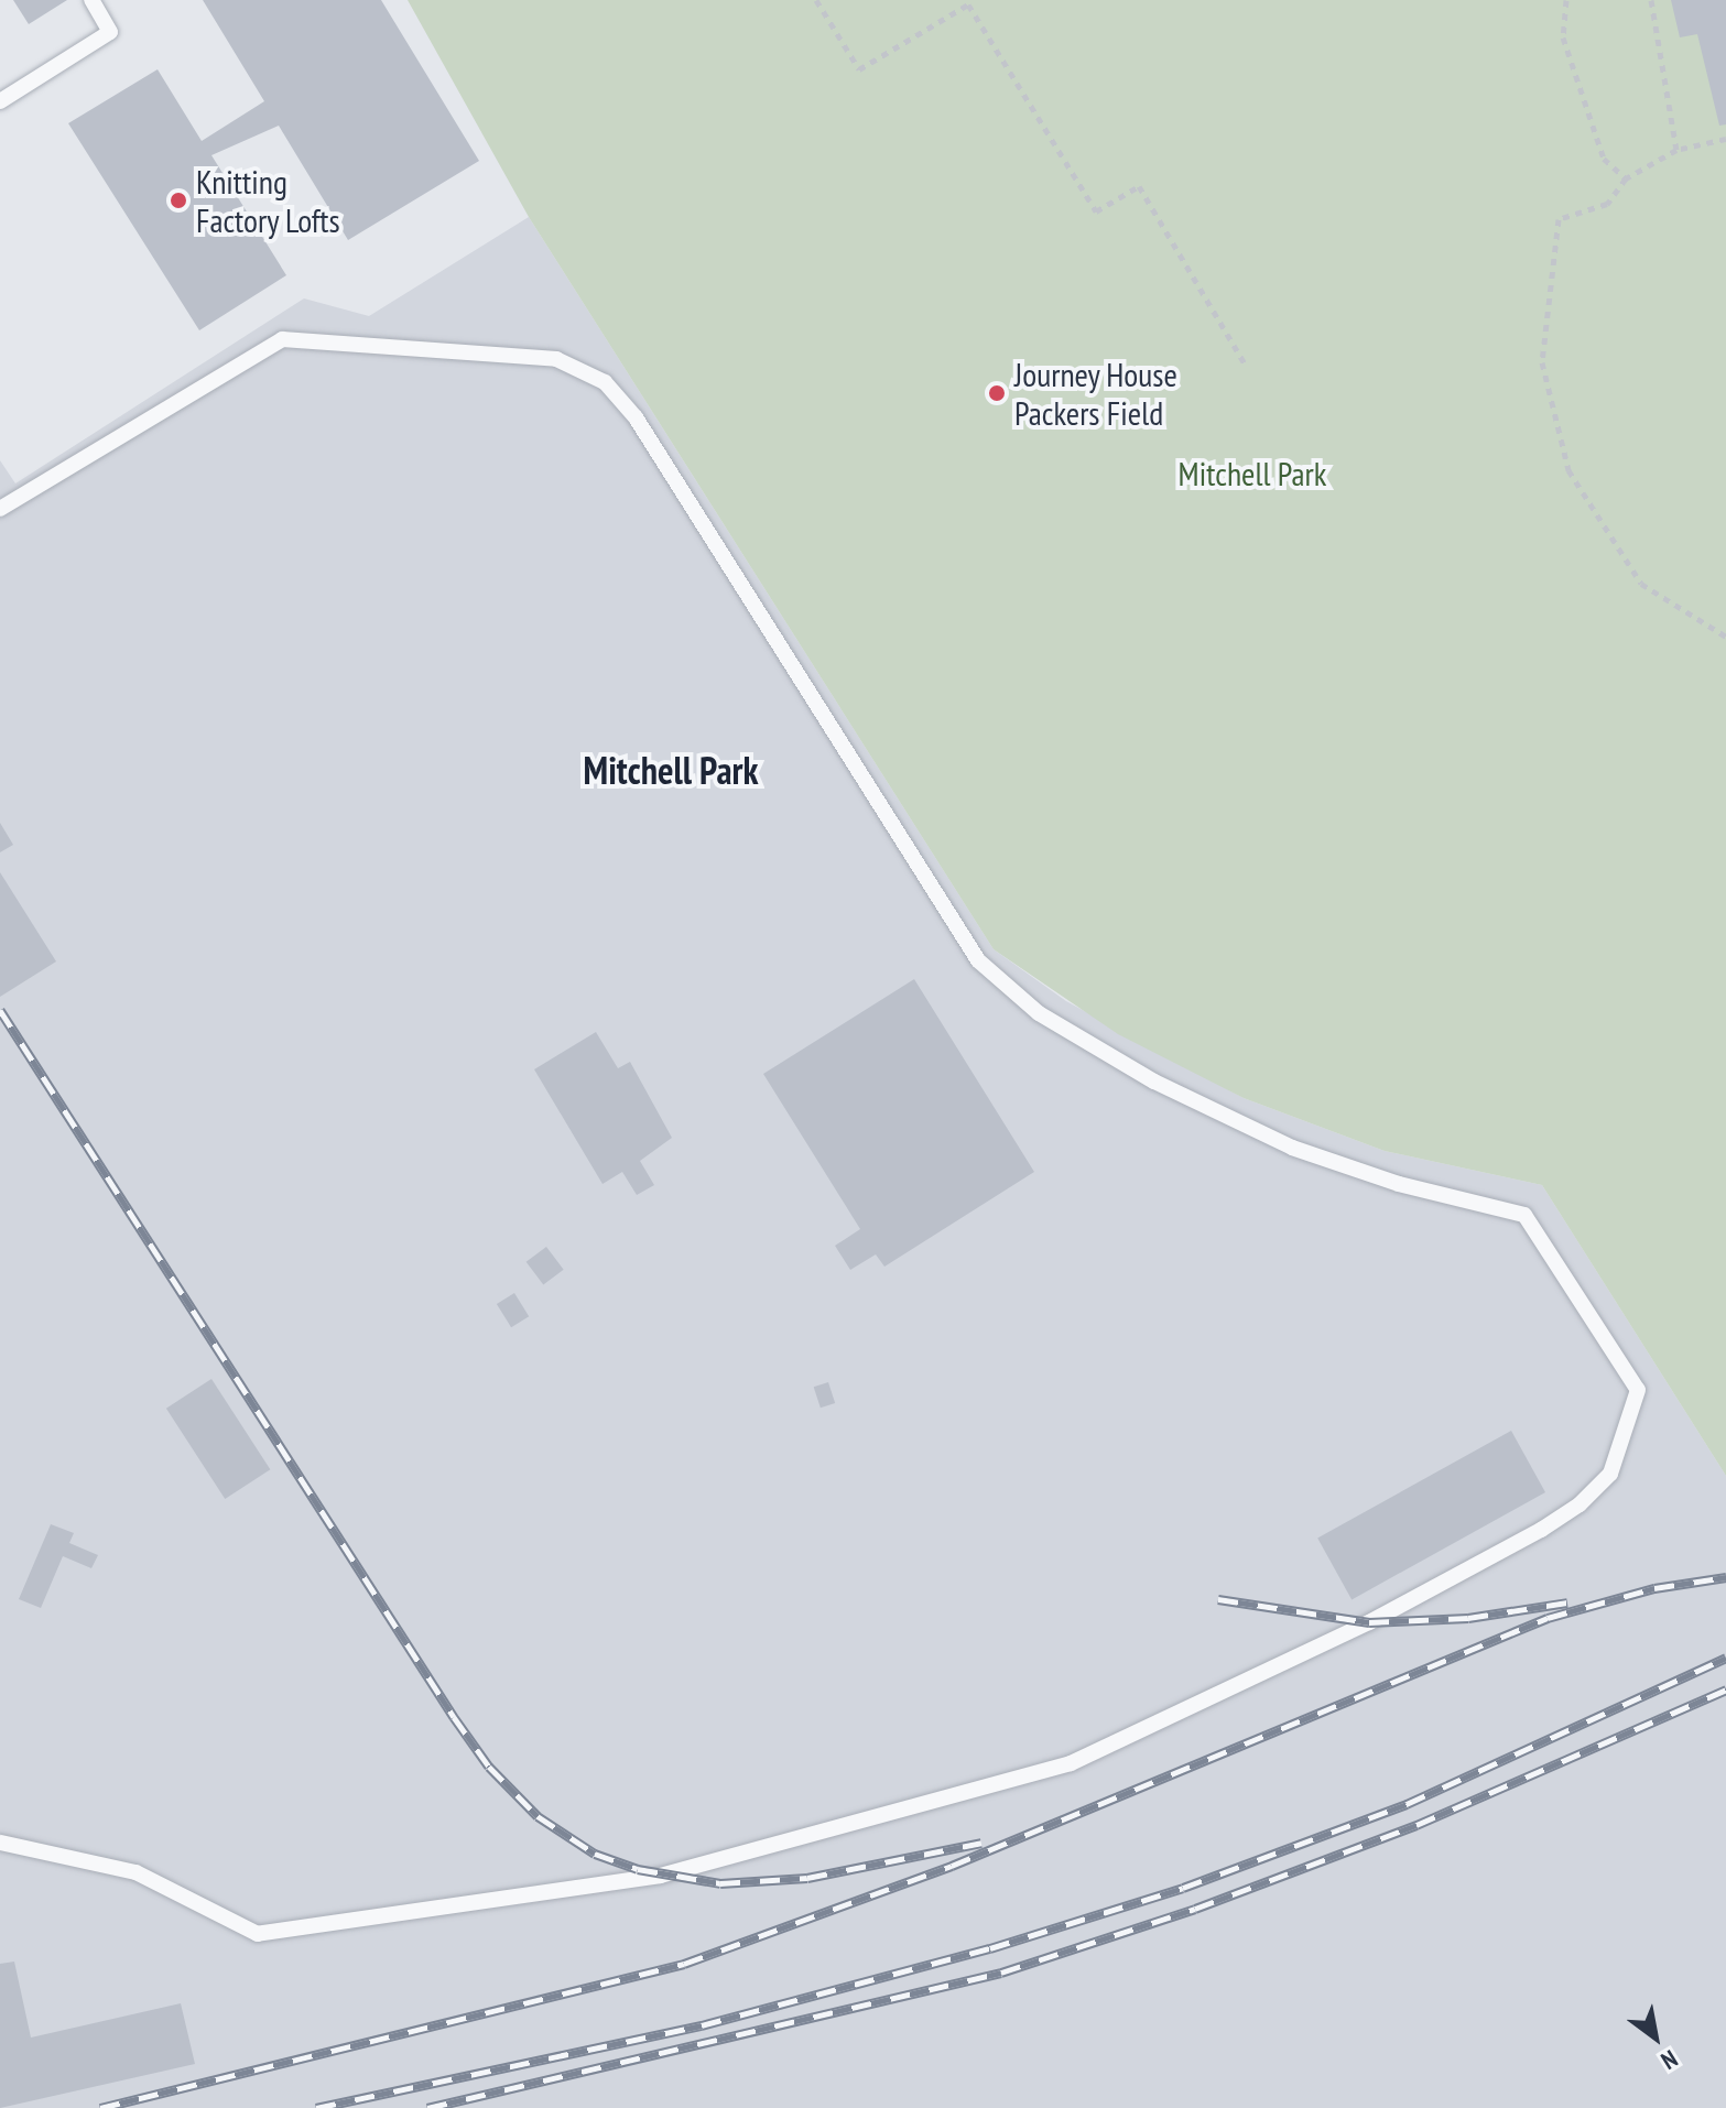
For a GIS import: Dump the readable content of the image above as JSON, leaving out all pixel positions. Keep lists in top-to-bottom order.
{
  "districts": ["Mitchell Park"],
  "parks": ["Mitchell Park"],
  "places": ["Knitting Factory Lofts", "Journey House Packers Field"],
  "north": "bottom right"
}
